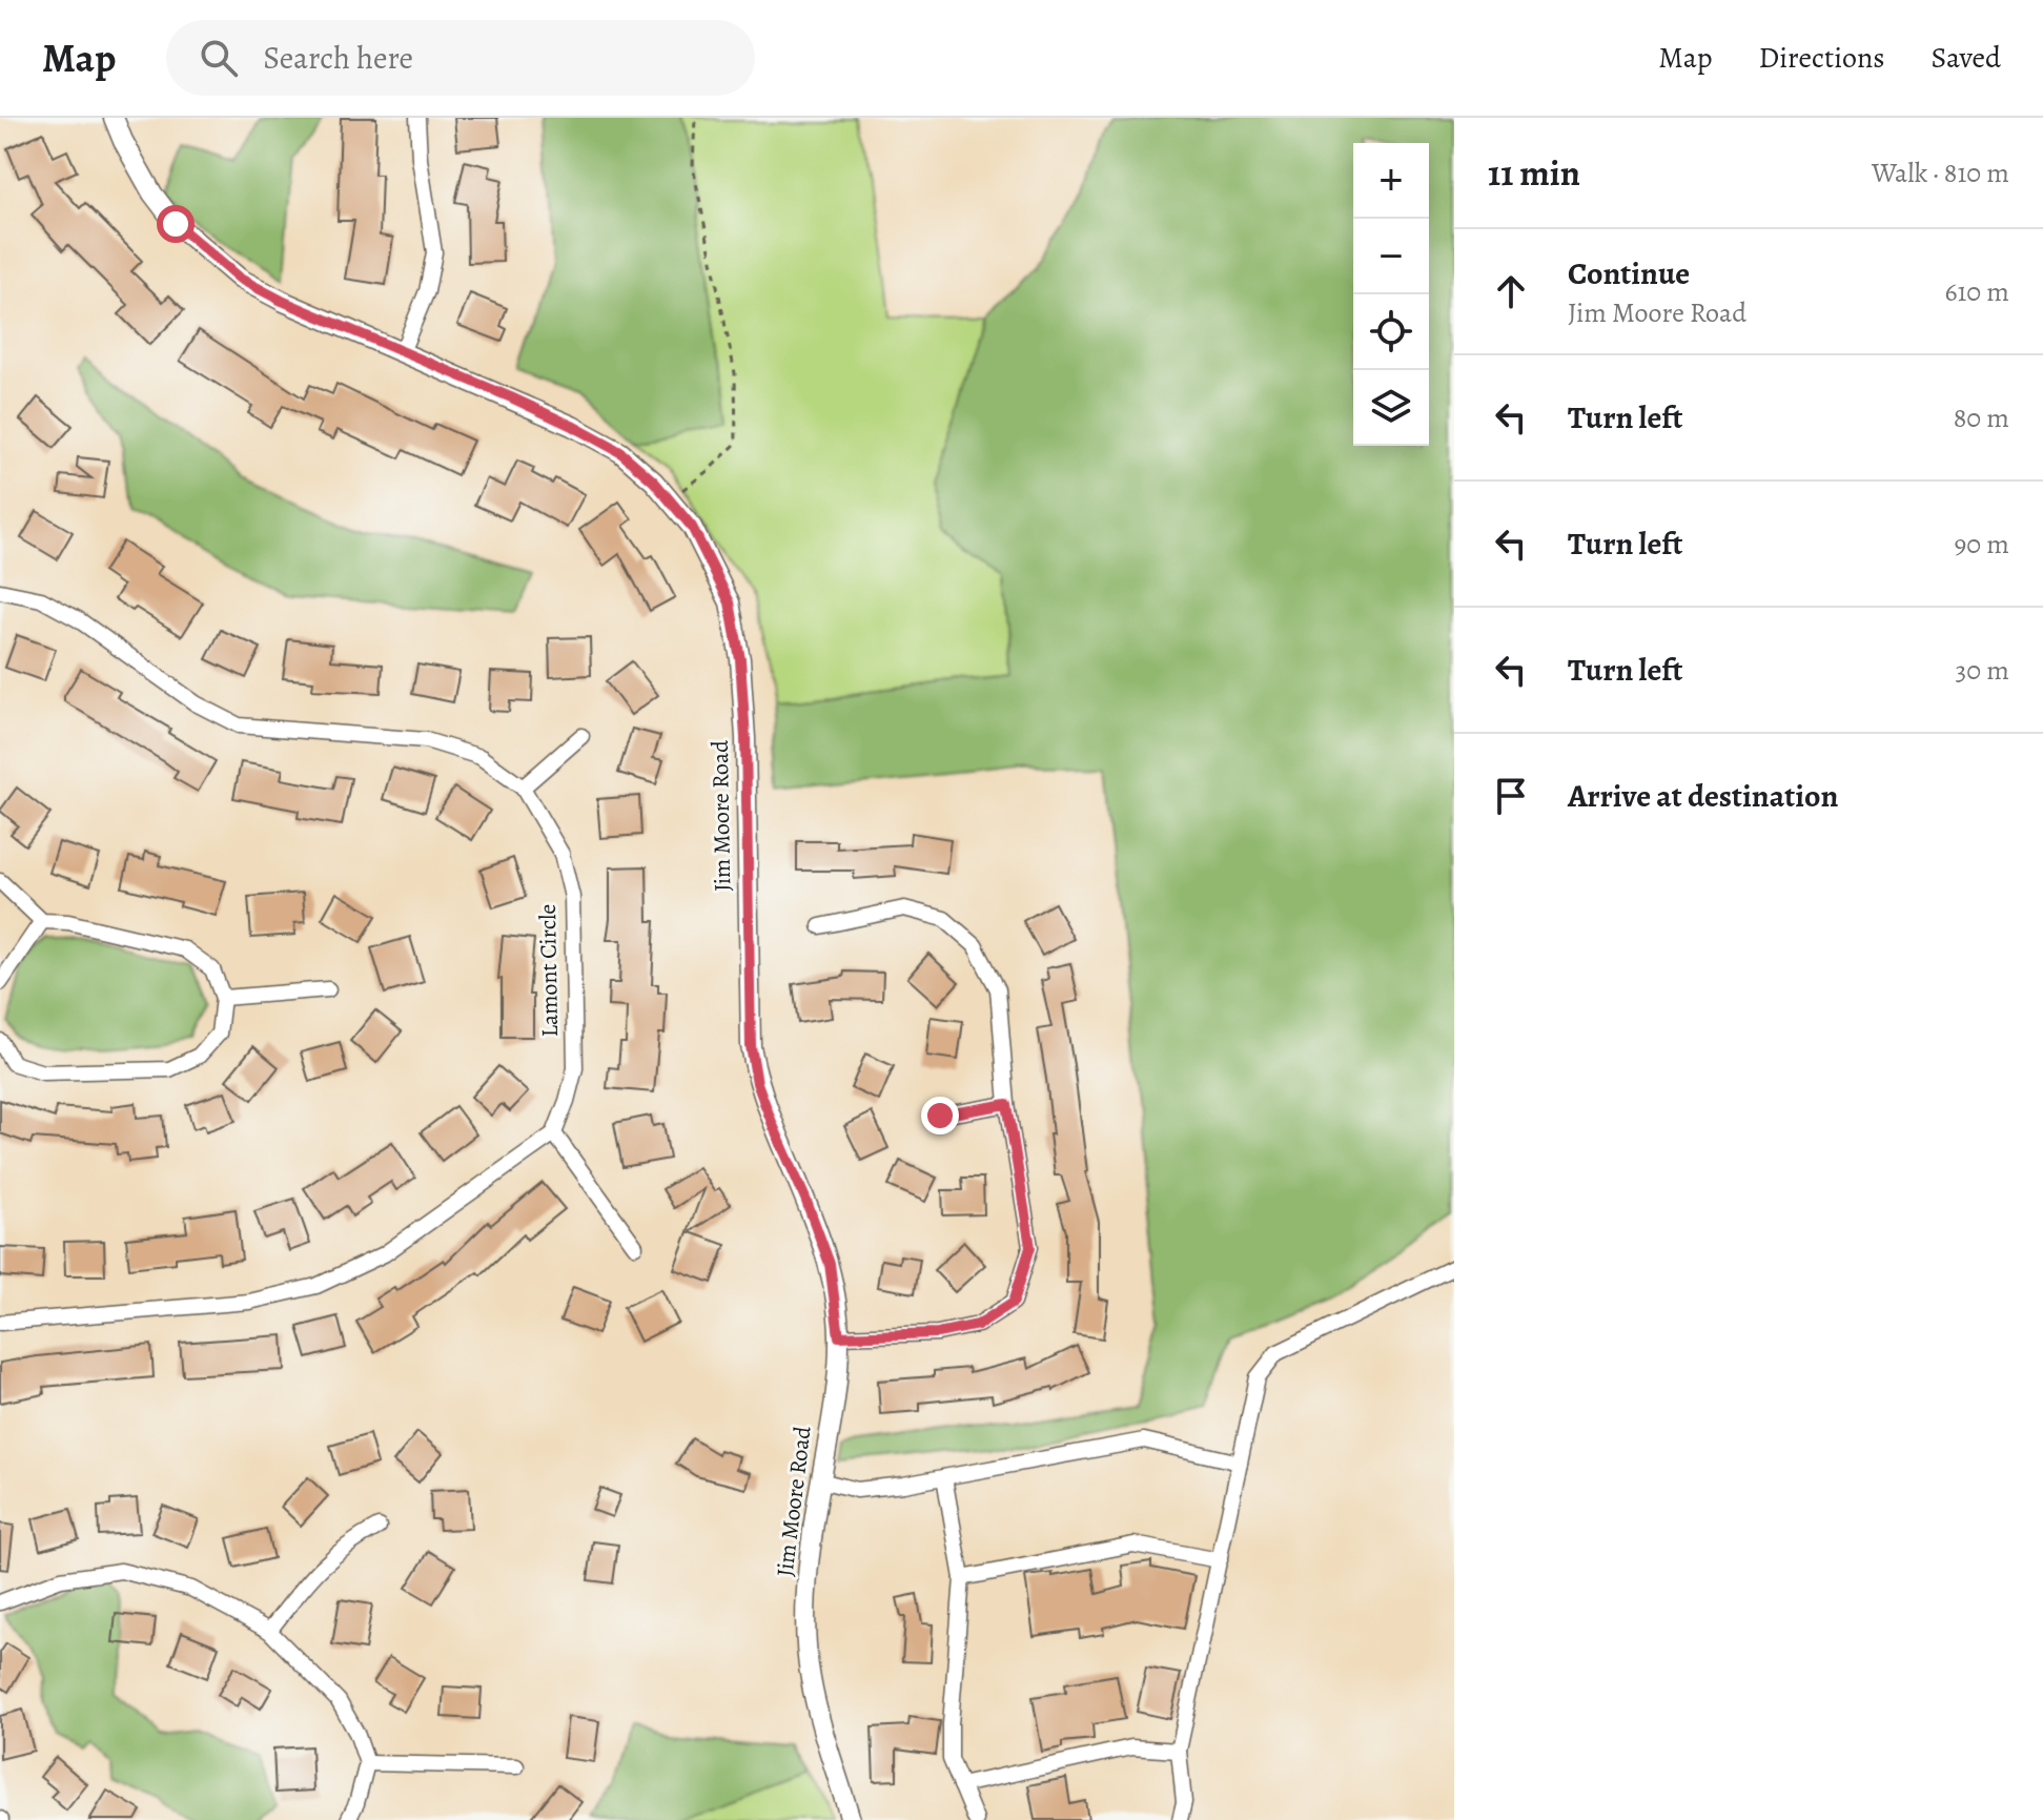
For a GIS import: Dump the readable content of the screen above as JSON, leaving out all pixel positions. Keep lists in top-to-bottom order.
{
  "streets": {
    "street": ["Jim Moore Road", "Lamont Circle"]
  },
  "page": {
    "header": "Map",
    "search": "Search here",
    "nav": ["Map", "Directions", "Saved"],
    "heading": ["11 min", "Walk · 810 m"],
    "map_buttons": ["+", "−"],
    "list": [
      ["Continue", "Jim Moore Road", "610 m"],
      ["Turn left", "80 m"],
      ["Turn left", "90 m"],
      ["Turn left", "30 m"],
      "Arrive at destination"
    ]
  }
}
